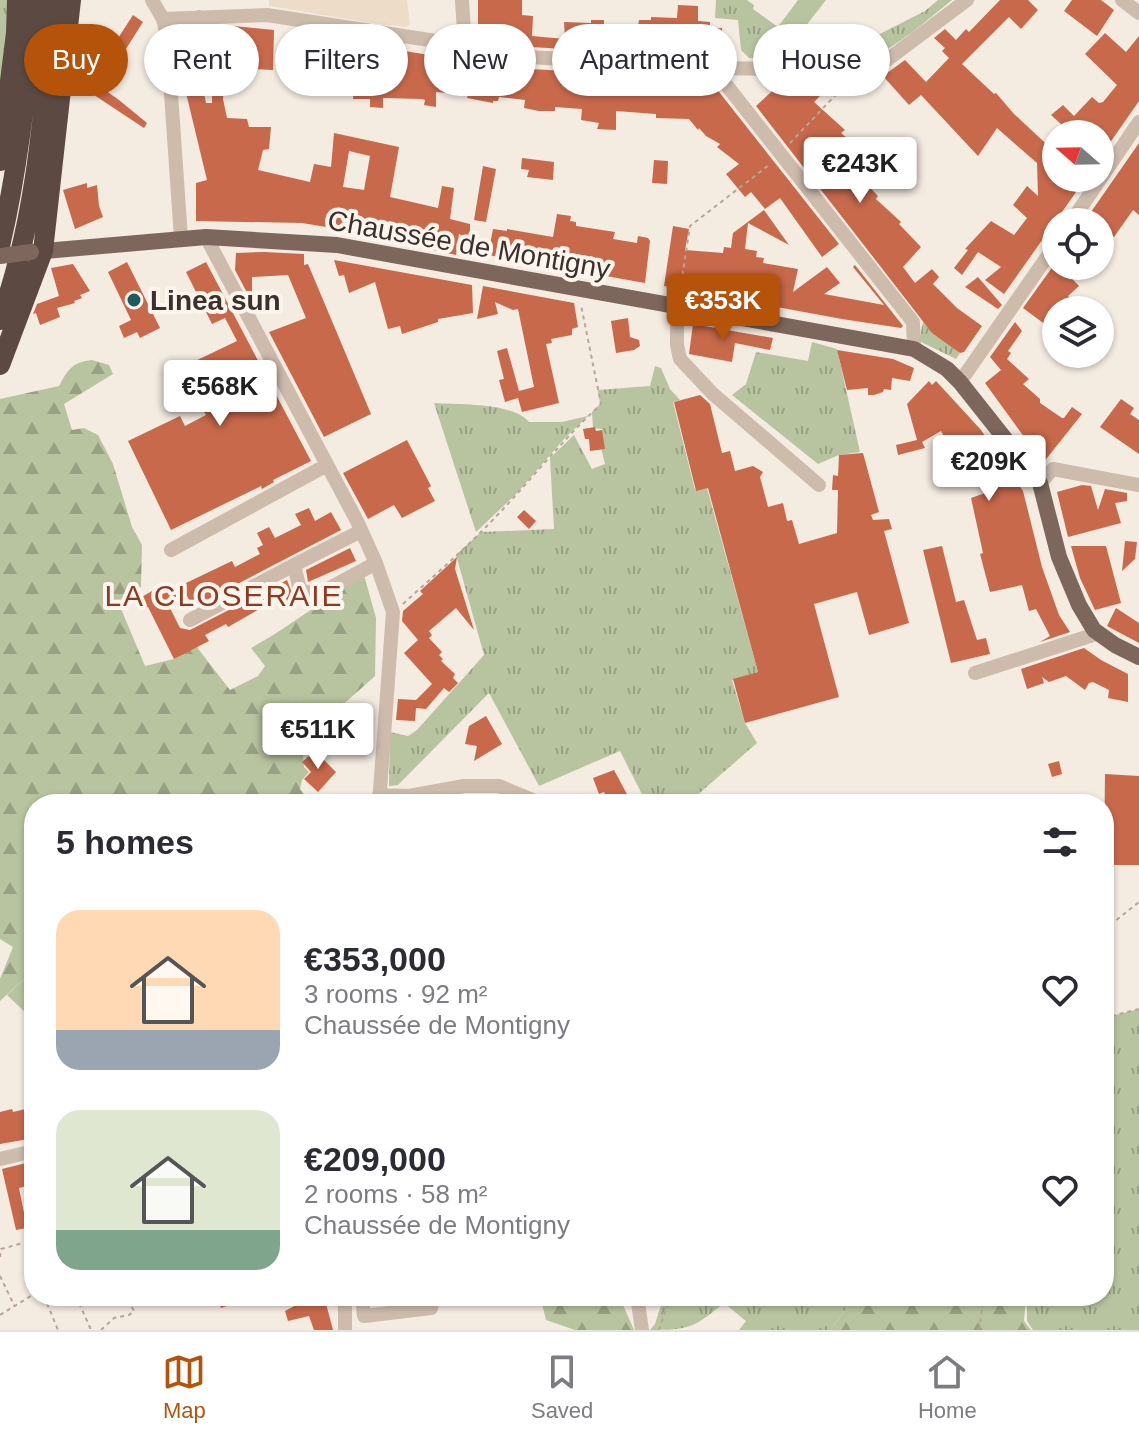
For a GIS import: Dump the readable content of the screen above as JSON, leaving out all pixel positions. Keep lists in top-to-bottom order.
{
  "streets": {
    "main road": ["Chaussée de Montigny"]
  },
  "districts": ["LA CLOSERAIE"],
  "places": ["Linea sun"],
  "north": "left",
  "page": {
    "chip": [
      "Buy",
      "Rent",
      "Filters",
      "New",
      "Apartment",
      "House"
    ],
    "price": [
      "€243K",
      "€353K",
      "€568K",
      "€209K",
      "€511K"
    ],
    "heading": "5 homes",
    "list": [
      {
        "name": "€353,000",
        "note": "3 rooms · 92 m² · Chaussée de Montigny"
      },
      {
        "name": "€209,000",
        "note": "2 rooms · 58 m² · Chaussée de Montigny"
      }
    ],
    "tabs": ["Map", "Saved", "Home"]
  }
}
